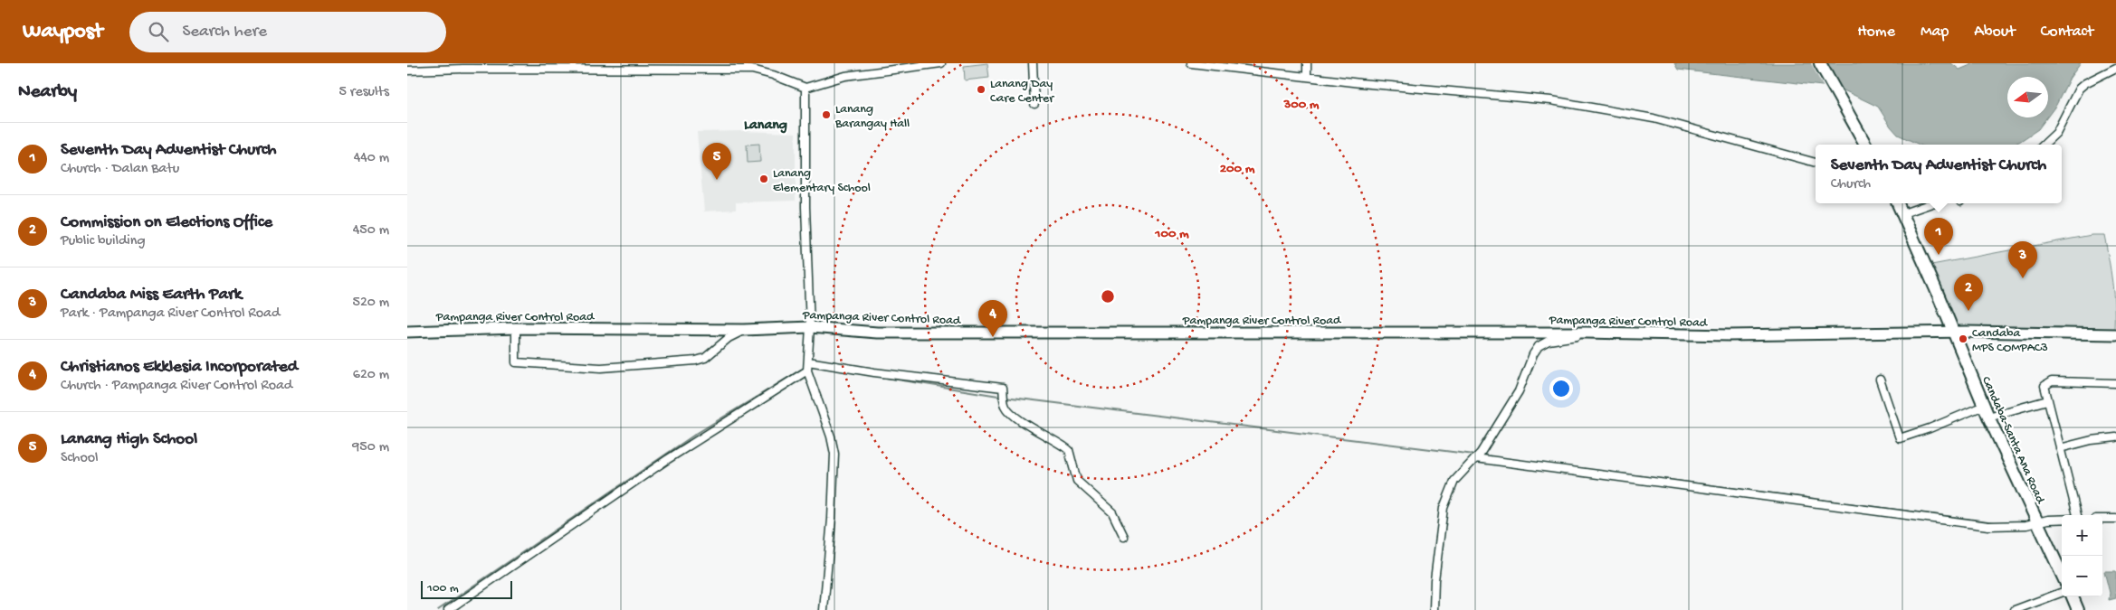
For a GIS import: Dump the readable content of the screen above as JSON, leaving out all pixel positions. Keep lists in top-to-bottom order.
{
  "streets": {
    "main road": ["Pampanga River Control Road", "Candaba-Santa Ana Road"]
  },
  "crossings": [
    ["Pampanga River Control Road", "Candaba-Santa Ana Road"]
  ],
  "districts": ["Lanang"],
  "places": [
    "Lanang Day Care Center",
    "Lanang Barangay Hall",
    "Lanang Elementary School",
    "Candaba MPS COMPAC3"
  ],
  "scale_bar": "100 m",
  "north": "left",
  "page": {
    "header": "Waypost",
    "search": "Search here",
    "nav": [
      "Home",
      "Map",
      "About",
      "Contact"
    ],
    "heading": ["Nearby", "5 results"],
    "list": [
      {
        "mark": "1",
        "name": "Seventh Day Adventist Church",
        "note": "Church · Dalan Batu",
        "value": "440 m"
      },
      {
        "mark": "2",
        "name": "Commission on Elections Office",
        "note": "Public building",
        "value": "450 m"
      },
      {
        "mark": "3",
        "name": "Candaba Miss Earth Park",
        "note": "Park · Pampanga River Control Road",
        "value": "520 m"
      },
      {
        "mark": "4",
        "name": "Christianos Ekklesia Incorporated",
        "note": "Church · Pampanga River Control Road",
        "value": "620 m"
      },
      {
        "mark": "5",
        "name": "Lanang High School",
        "note": "School",
        "value": "950 m"
      }
    ],
    "pins": [
      "5",
      "1",
      "3",
      "2",
      "4"
    ],
    "popup": ["Seventh Day Adventist Church", "Church"],
    "map_buttons": ["+", "−"],
    "scale": "100 m"
  },
  "rings": ["300 m", "200 m", "100 m"]
}
